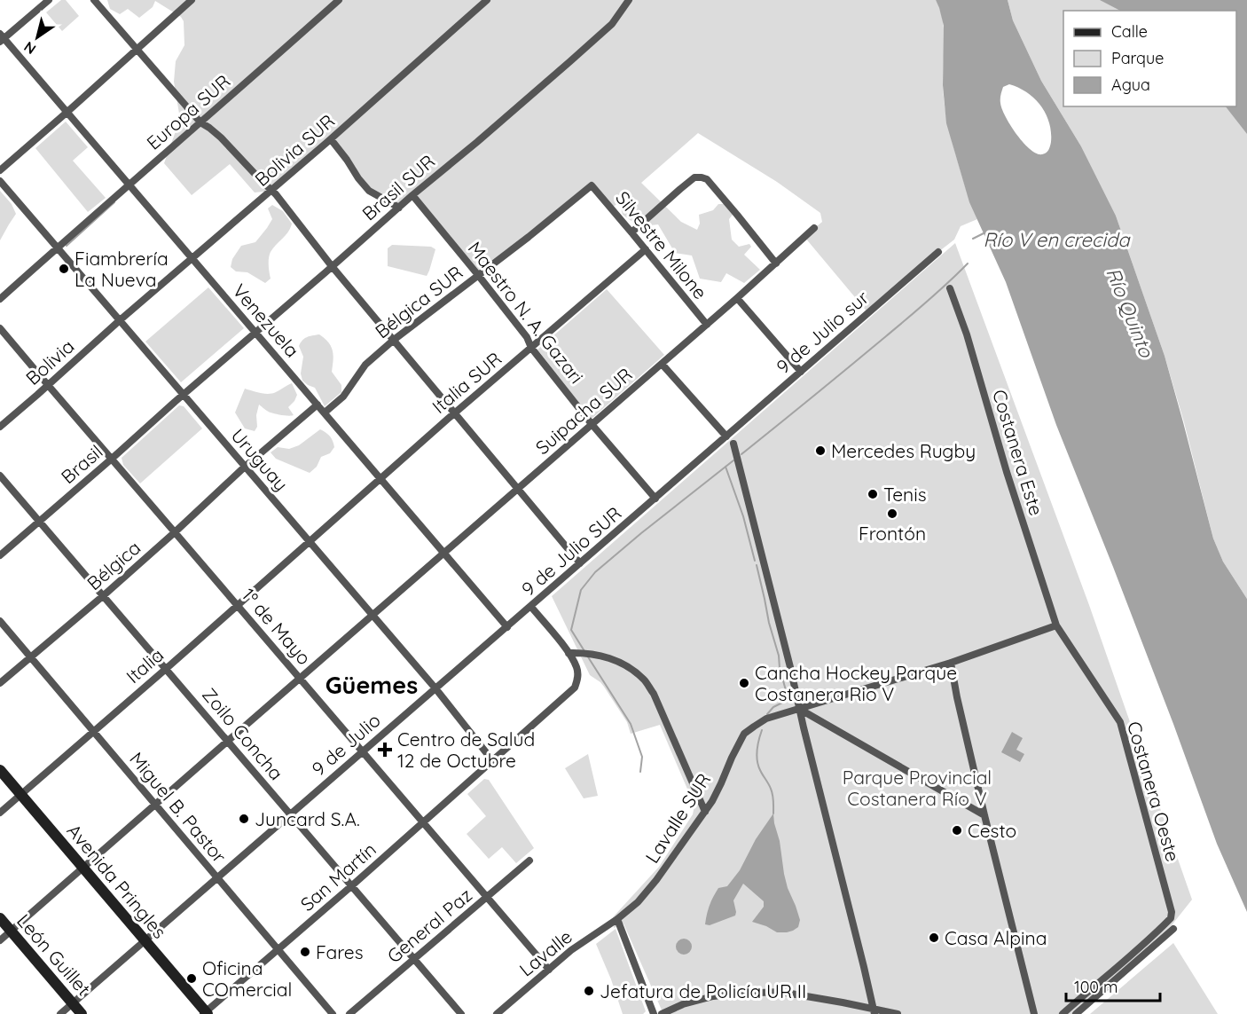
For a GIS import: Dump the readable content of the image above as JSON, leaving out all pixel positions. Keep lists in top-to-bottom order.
{
  "streets": {
    "main road": ["Avenida Pringles", "León Guillet"],
    "street": [
      "Europa SUR",
      "Bolivia SUR",
      "Brasil SUR",
      "Silvestre Milone",
      "Bélgica SUR",
      "Maestro N. A. Gazari",
      "Venezuela",
      "9 de Julio sur",
      "Bolivia",
      "Italia SUR",
      "Suipacha SUR",
      "Costanera Este",
      "Uruguay",
      "Brasil",
      "9 de Julio SUR",
      "Bélgica",
      "1º de Mayo",
      "Italia",
      "Zoilo Concha",
      "9 de Julio",
      "Costanera Oeste",
      "Miguel B. Pastor",
      "Lavalle SUR",
      "San Martín",
      "General Paz",
      "Lavalle"
    ]
  },
  "crossings": [
    ["Europa SUR", "Venezuela"],
    ["Europa SUR", "Uruguay"],
    ["Bolivia SUR", "Venezuela"],
    ["Bolivia SUR", "Bolivia"],
    ["Bolivia SUR", "Uruguay"],
    ["Brasil SUR", "Maestro N. A. Gazari"],
    ["Brasil SUR", "Venezuela"],
    ["Brasil SUR", "Uruguay"],
    ["Brasil SUR", "Brasil"],
    ["Silvestre Milone", "Bélgica SUR"],
    ["Silvestre Milone", "Italia SUR"],
    ["Silvestre Milone", "Suipacha SUR"],
    ["Bélgica SUR", "Maestro N. A. Gazari"],
    ["Bélgica SUR", "Venezuela"],
    ["Maestro N. A. Gazari", "Italia SUR"],
    ["Maestro N. A. Gazari", "Suipacha SUR"],
    ["Maestro N. A. Gazari", "9 de Julio SUR"],
    ["Venezuela", "Italia SUR"],
    ["Venezuela", "Suipacha SUR"],
    ["Venezuela", "9 de Julio SUR"],
    ["9 de Julio sur", "9 de Julio SUR"],
    ["Bolivia", "Uruguay"],
    ["Bolivia", "1º de Mayo"],
    ["Italia SUR", "Uruguay"],
    ["Italia SUR", "Italia"],
    ["Suipacha SUR", "Uruguay"],
    ["Suipacha SUR", "1º de Mayo"],
    ["Suipacha SUR", "Zoilo Concha"],
    ["Suipacha SUR", "Miguel B. Pastor"],
    ["Suipacha SUR", "Avenida Pringles"],
    ["Suipacha SUR", "León Guillet"],
    ["Costanera Este", "Costanera Oeste"],
    ["Costanera Este", "Lavalle SUR"],
    ["Uruguay", "Brasil"],
    ["Uruguay", "9 de Julio SUR"],
    ["Uruguay", "Bélgica"],
    ["Uruguay", "Italia"],
    ["Uruguay", "9 de Julio"],
    ["Uruguay", "San Martín"],
    ["Brasil", "1º de Mayo"],
    ["Brasil", "Zoilo Concha"],
    ["9 de Julio SUR", "9 de Julio"],
    ["Bélgica", "1º de Mayo"],
    ["Bélgica", "Zoilo Concha"],
    ["Bélgica", "Miguel B. Pastor"],
    ["1º de Mayo", "Italia"],
    ["1º de Mayo", "9 de Julio"],
    ["1º de Mayo", "San Martín"],
    ["1º de Mayo", "General Paz"],
    ["1º de Mayo", "Lavalle"],
    ["Italia", "Zoilo Concha"],
    ["Italia", "Miguel B. Pastor"],
    ["Italia", "Avenida Pringles"],
    ["Zoilo Concha", "9 de Julio"],
    ["Zoilo Concha", "San Martín"],
    ["Zoilo Concha", "General Paz"],
    ["9 de Julio", "Miguel B. Pastor"],
    ["9 de Julio", "Avenida Pringles"],
    ["9 de Julio", "León Guillet"],
    ["Costanera Oeste", "Lavalle SUR"],
    ["Miguel B. Pastor", "San Martín"],
    ["Lavalle SUR", "Lavalle"],
    ["San Martín", "Avenida Pringles"]
  ],
  "districts": ["Güemes"],
  "water": ["Río V en crecida", "Río Quinto"],
  "parks": ["Parque Provincial Costanera Río V"],
  "places": {
    "other": [
      "Fiambrería La Nueva",
      "Mercedes Rugby",
      "Tenis",
      "Frontón",
      "Cancha Hockey Parque Costanera Rio V",
      "Juncard S.A.",
      "Cesto",
      "Casa Alpina",
      "Fares",
      "Oficina COmercial",
      "Jefatura de Policía UR II"
    ],
    "health": ["Centro de Salud 12 de Octubre"]
  },
  "legend": ["Calle", "Parque", "Agua"],
  "scale_bar": "100 m",
  "north": "bottom left"
}
